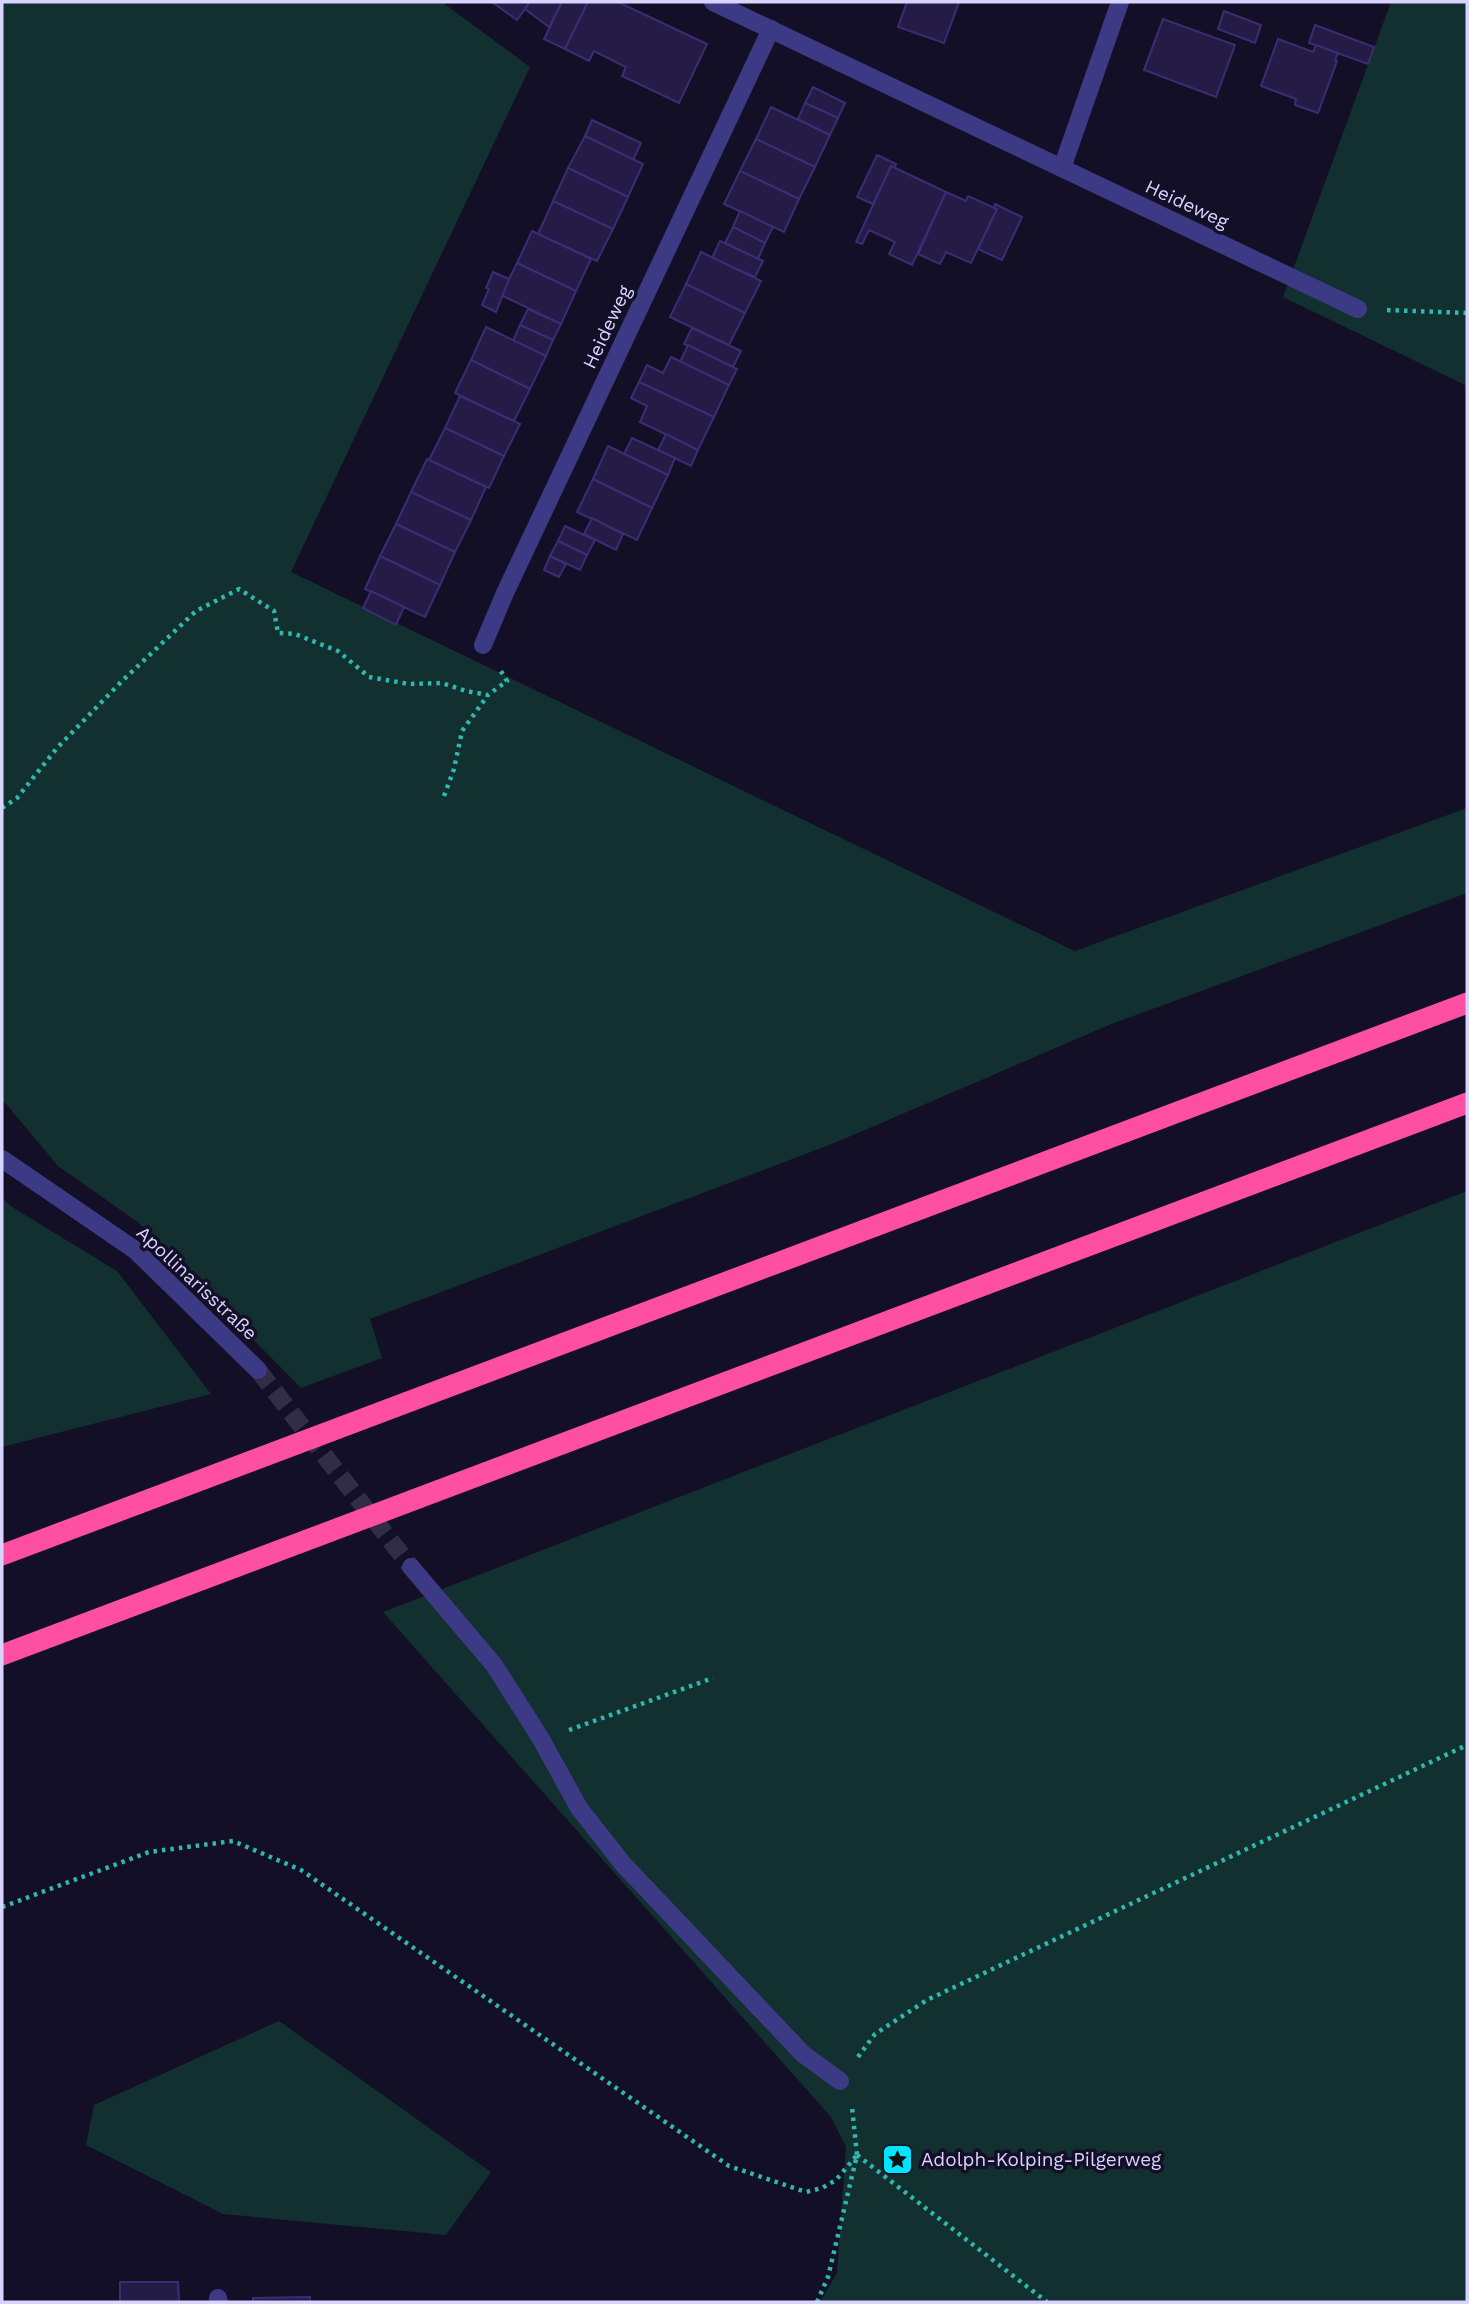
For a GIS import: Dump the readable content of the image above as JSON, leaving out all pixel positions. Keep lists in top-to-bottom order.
{
  "streets": {
    "street": ["Heideweg", "Apollinarisstraße"]
  },
  "places": {
    "place": ["Adolph-Kolping-Pilgerweg"]
  }
}
